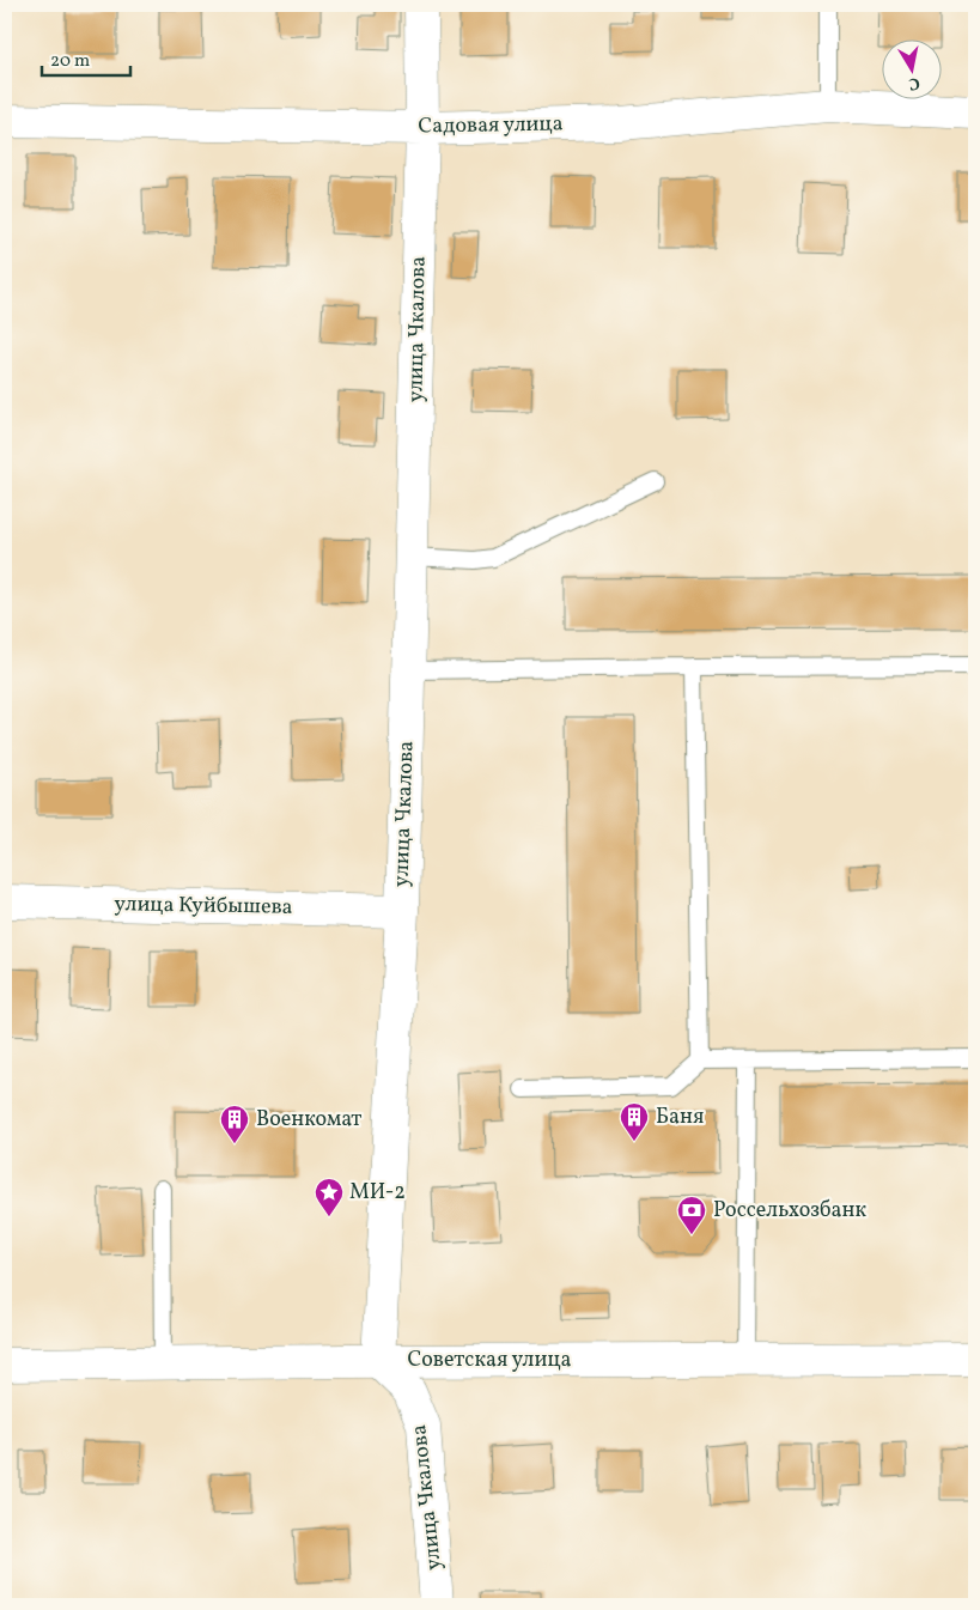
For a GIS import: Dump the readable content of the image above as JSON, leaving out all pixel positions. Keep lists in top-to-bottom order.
{
  "streets": {
    "street": [
      "Садовая улица",
      "улица Чкалова",
      "улица Куйбышева",
      "Советская улица"
    ]
  },
  "crossings": [
    ["Садовая улица", "улица Чкалова"],
    ["улица Чкалова", "улица Куйбышева"],
    ["улица Чкалова", "Советская улица"]
  ],
  "places": {
    "building": ["Баня", "Военкомат"],
    "place": ["МИ-2"],
    "bank": ["Россельхозбанк"]
  },
  "scale_bar": "20 m",
  "north": "bottom"
}
